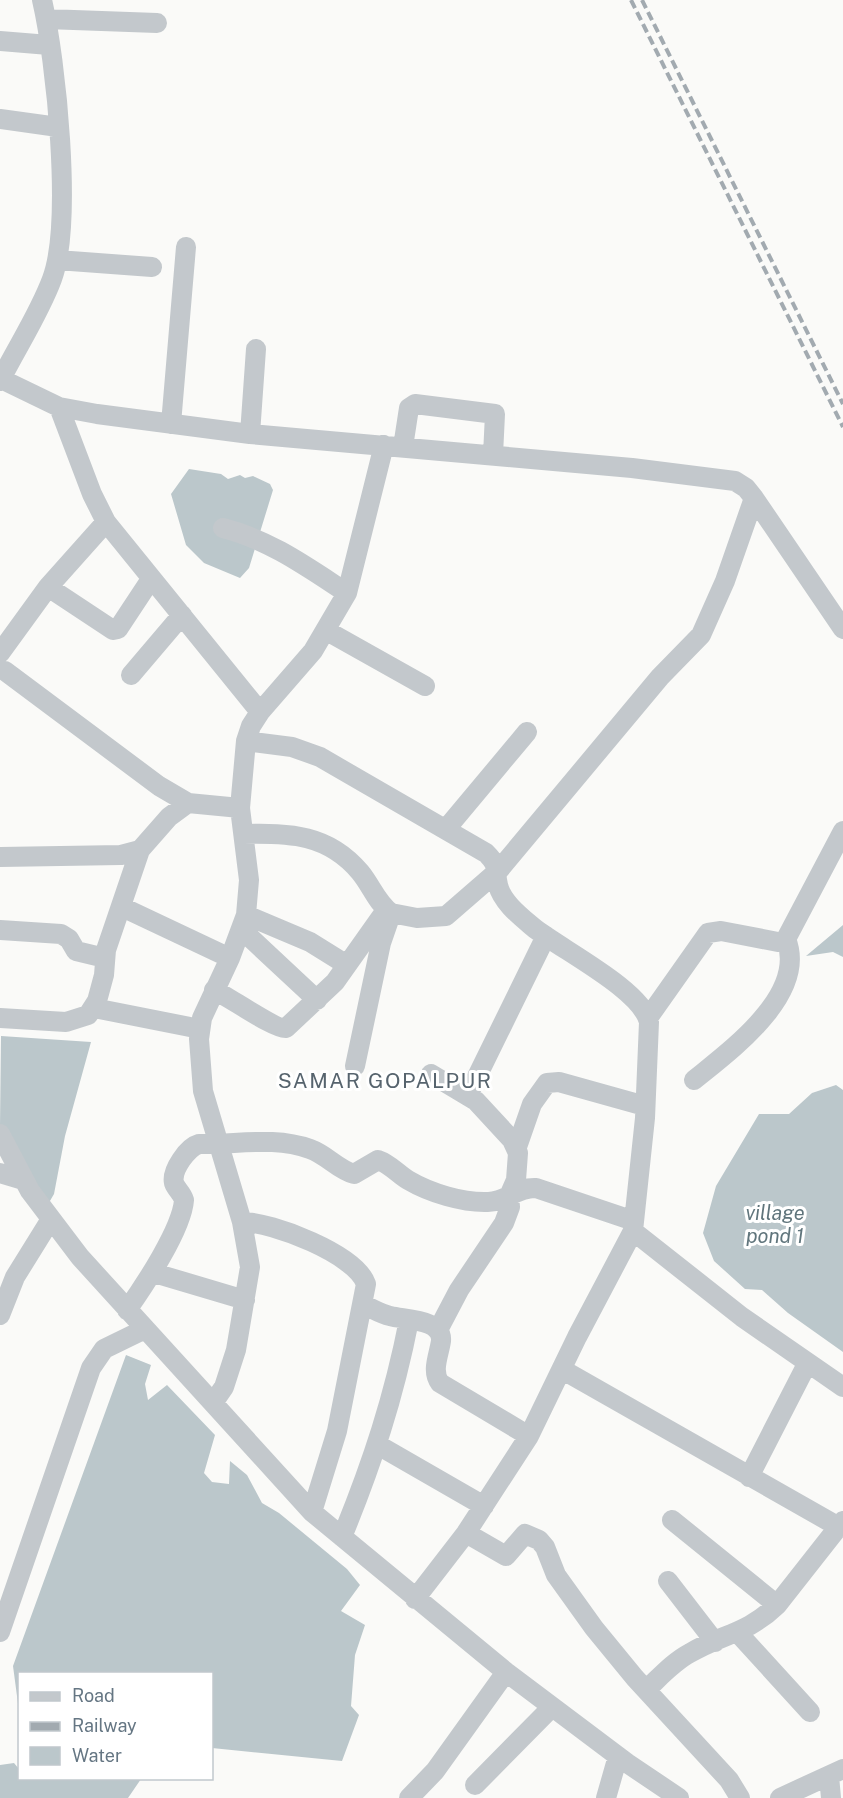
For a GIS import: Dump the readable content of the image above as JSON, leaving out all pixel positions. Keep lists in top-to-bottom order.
{
  "districts": ["SAMAR GOPALPUR"],
  "water": ["village pond 1"],
  "legend": ["Road", "Railway", "Water"]
}
